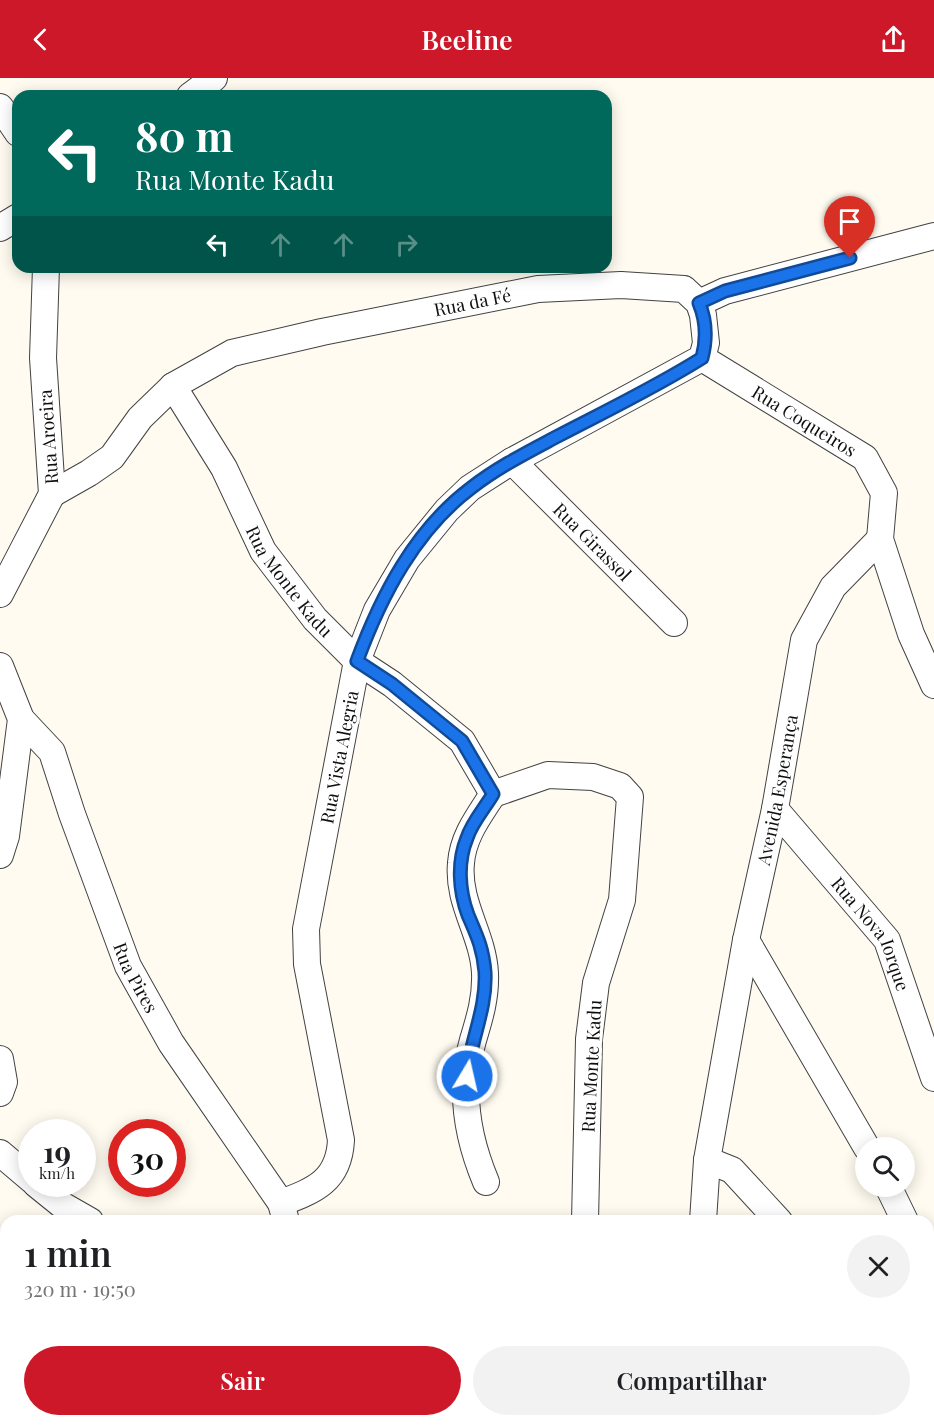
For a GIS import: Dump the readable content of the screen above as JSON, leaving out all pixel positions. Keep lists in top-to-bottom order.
{
  "streets": {
    "street": [
      "Rua da Fé",
      "Rua Coqueiros",
      "Rua Aroeira",
      "Rua Girassol",
      "Rua Monte Kadu",
      "Rua Vista Alegria",
      "Avenida Esperança",
      "Rua Nova Iorque",
      "Rua Pires"
    ]
  },
  "crossings": [
    ["Rua da Fé", "Rua Aroeira"],
    ["Rua da Fé", "Rua Monte Kadu"],
    ["Rua Coqueiros", "Rua Vista Alegria"],
    ["Rua Coqueiros", "Avenida Esperança"],
    ["Rua Girassol", "Rua Vista Alegria"],
    ["Rua Monte Kadu", "Rua Vista Alegria"],
    ["Rua Vista Alegria", "Rua Pires"],
    ["Avenida Esperança", "Rua Nova Iorque"]
  ],
  "page": {
    "header": "Beeline",
    "turn": ["80 m", "Rua Monte Kadu"],
    "speed": "19 km/h",
    "limit": "30",
    "heading": ["1 min", "320 m · 19:50"],
    "buttons": ["Sair", "Compartilhar"]
  }
}
